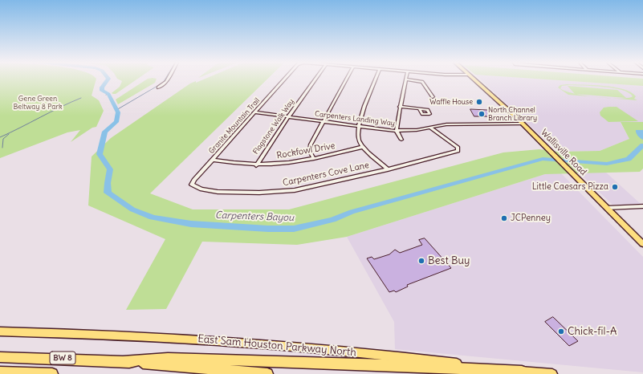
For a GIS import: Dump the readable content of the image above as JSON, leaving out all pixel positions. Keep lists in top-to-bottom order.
{
  "streets": {
    "highway": ["BW 8"],
    "main road": ["Wallisville Road", "East Sam Houston Parkway North"],
    "street": [
      "Carpenters Landing Way",
      "Granite Mountain Trail",
      "Flagstone Walk Way",
      "Rockfowl Drive",
      "Carpenters Cove Lane"
    ]
  },
  "crossings": [
    ["Carpenters Landing Way", "Granite Mountain Trail"],
    ["Carpenters Landing Way", "Flagstone Walk Way"],
    ["Carpenters Landing Way", "Wallisville Road"],
    ["Carpenters Landing Way", "Carpenters Cove Lane"],
    ["Granite Mountain Trail", "Rockfowl Drive"],
    ["Granite Mountain Trail", "Carpenters Cove Lane"],
    ["Flagstone Walk Way", "Rockfowl Drive"]
  ],
  "water": ["Carpenters Bayou"],
  "parks": ["Gene Green Beltway 8 Park"],
  "places": [
    "Waffle House",
    "North Channel Branch Library",
    "Little Caesars Pizza",
    "JCPenney",
    "Best Buy",
    "Chick-fil-A"
  ]
}
